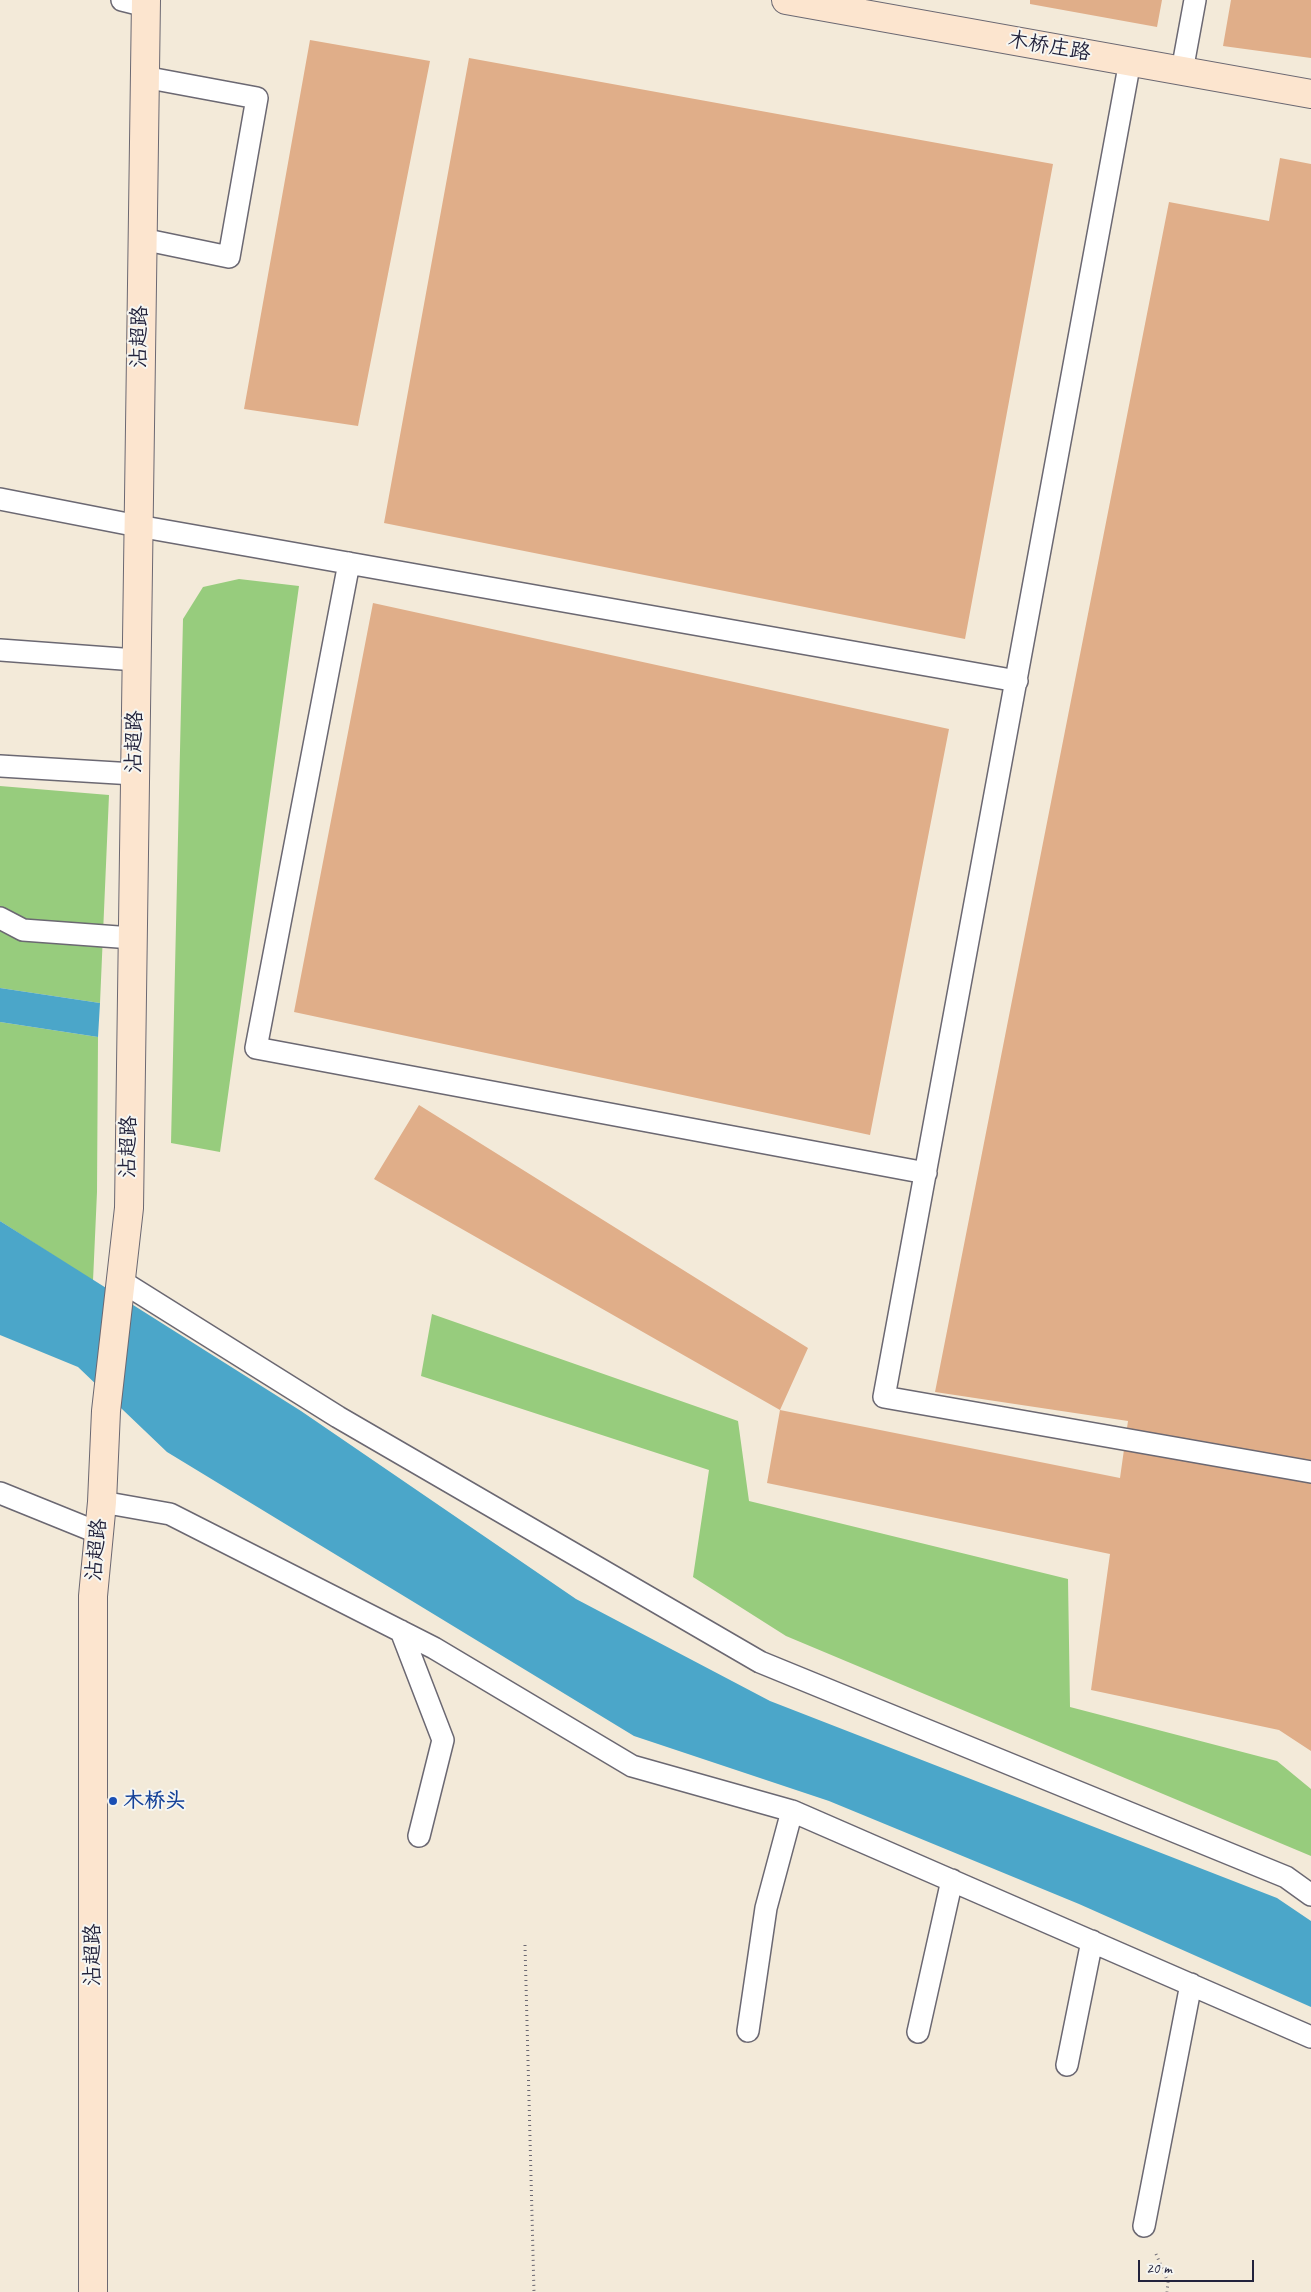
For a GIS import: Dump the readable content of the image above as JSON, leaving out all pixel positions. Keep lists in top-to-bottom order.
{
  "streets": {
    "street": ["木桥庄路", "沾超路"]
  },
  "places": ["木桥头"],
  "scale_bar": "20 m"
}
